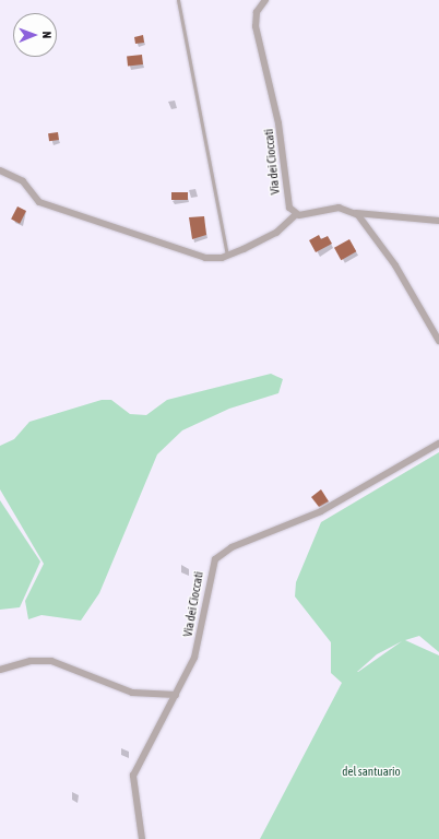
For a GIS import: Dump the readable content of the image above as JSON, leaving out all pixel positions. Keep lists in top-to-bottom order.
{
  "streets": {
    "street": ["Via dei Cioccati"]
  },
  "parks": ["del santuario"],
  "north": "right"
}
